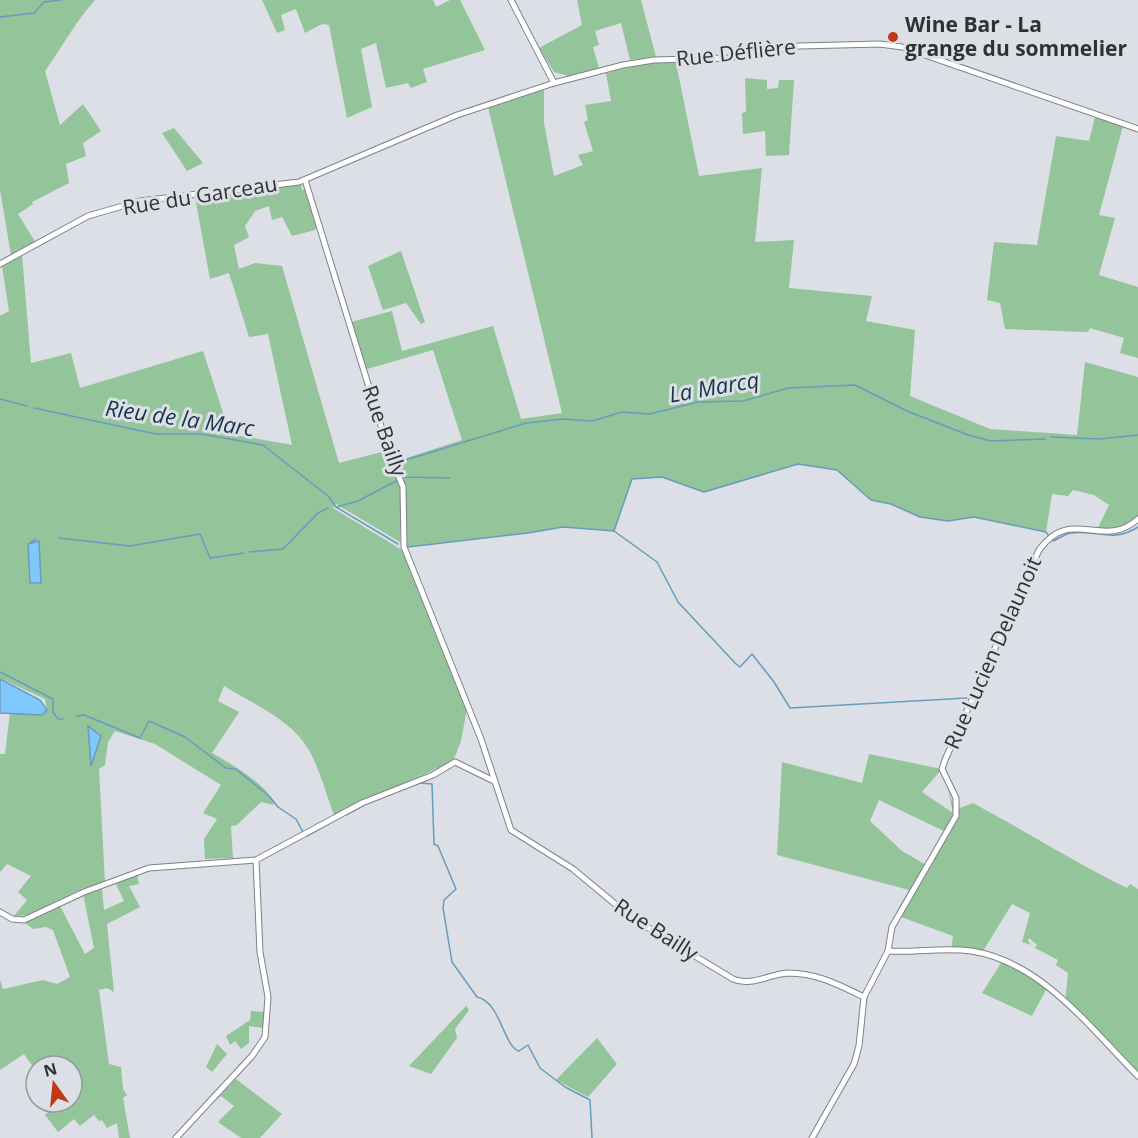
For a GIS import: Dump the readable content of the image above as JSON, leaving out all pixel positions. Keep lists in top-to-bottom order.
{
  "streets": {
    "street": [
      "Rue Déflière",
      "Rue du Garceau",
      "Rue Bailly",
      "Rue Lucien Delaunoit"
    ]
  },
  "crossings": [
    ["Rue Déflière", "Rue du Garceau"],
    ["Rue Déflière", "Rue Bailly"],
    ["Rue du Garceau", "Rue Bailly"]
  ],
  "water": ["La Marcq", "Rieu de la Marc"],
  "places": ["Wine Bar - La grange du sommelier"],
  "north": "top"
}
